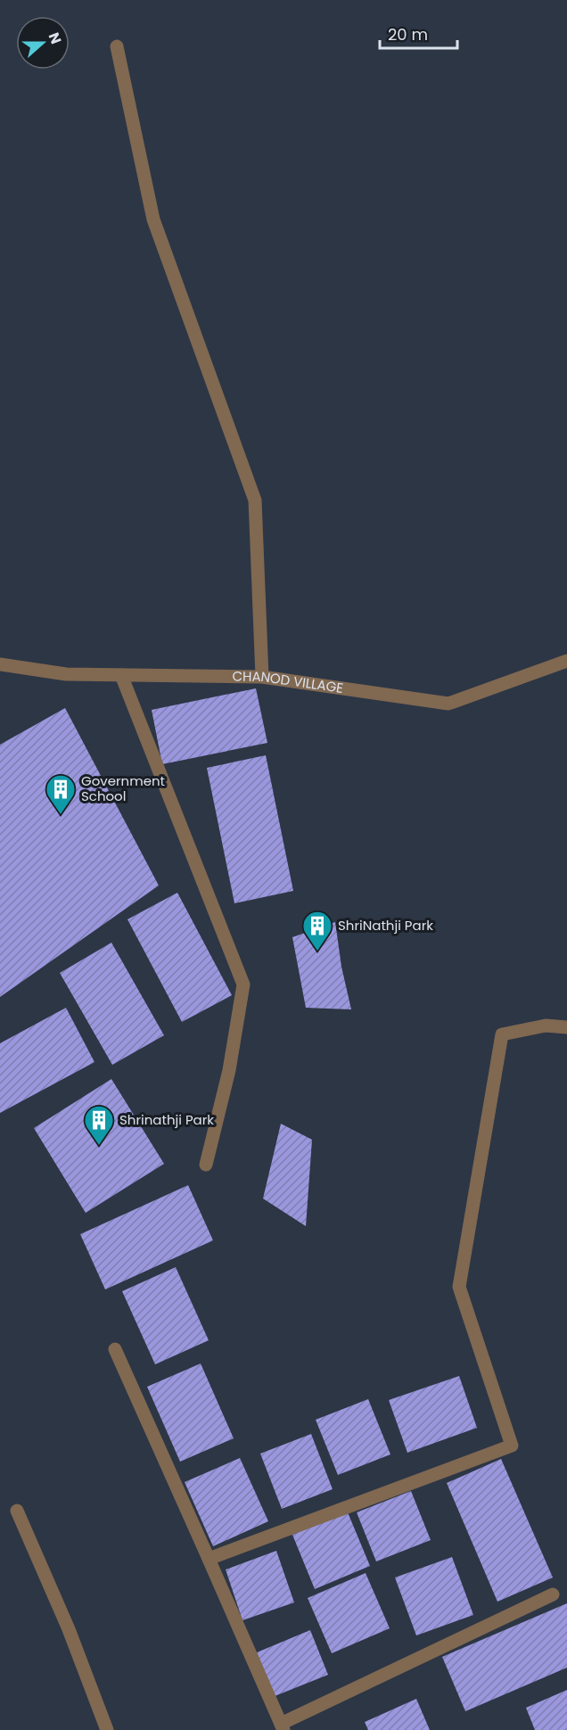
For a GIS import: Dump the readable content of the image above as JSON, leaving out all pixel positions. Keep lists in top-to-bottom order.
{
  "streets": {
    "street": ["CHANOD VILLAGE"]
  },
  "places": {
    "building": ["Government School", "ShriNathji Park", "Shrinathji Park"]
  },
  "scale_bar": "20 m",
  "north": "right"
}
